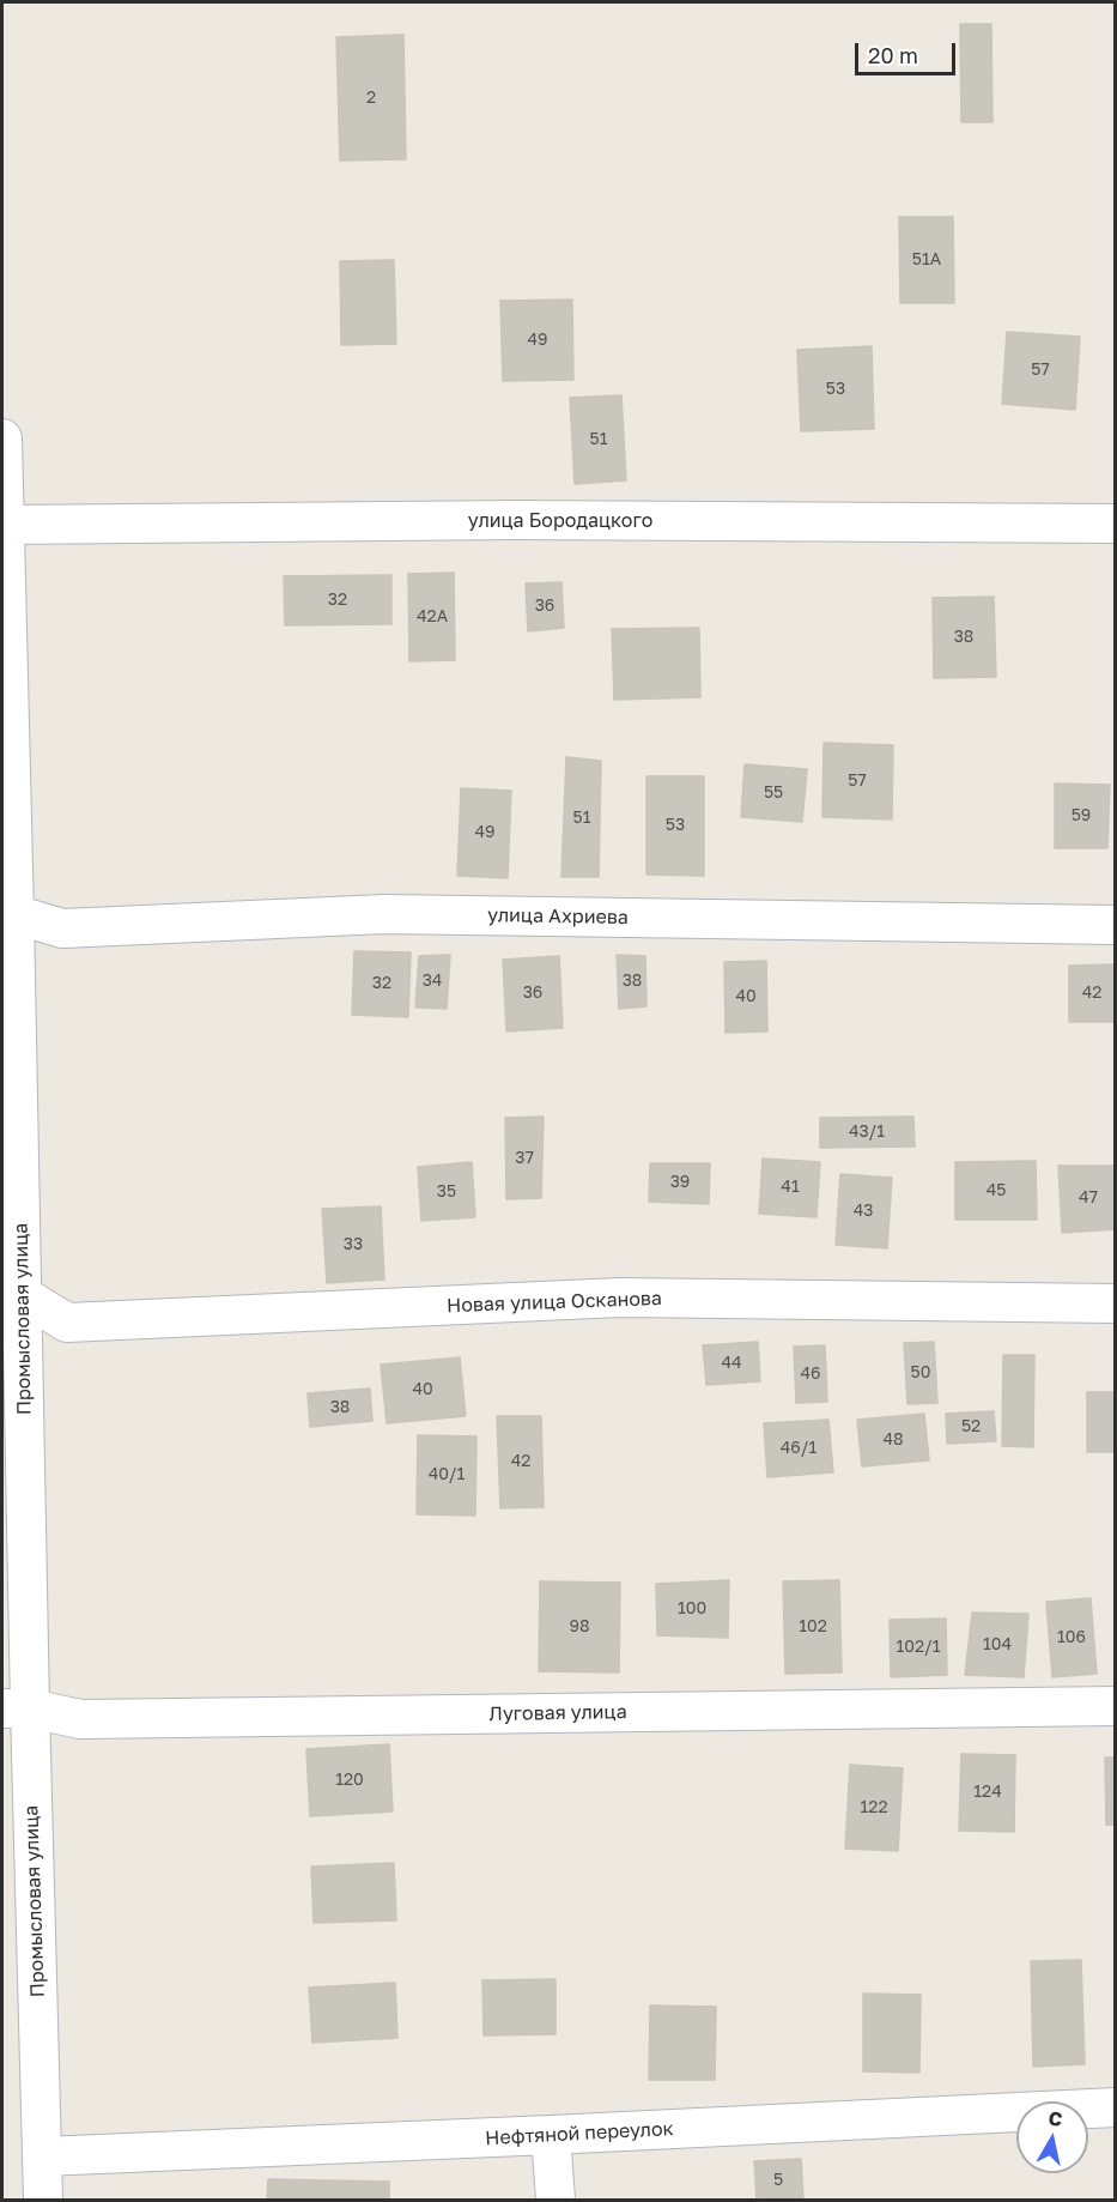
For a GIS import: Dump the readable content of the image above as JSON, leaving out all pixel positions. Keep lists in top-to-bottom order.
{
  "streets": {
    "street": [
      "улица Бородацкого",
      "улица Ахриева",
      "Новая улица Осканова",
      "Промысловая улица",
      "Луговая улица",
      "Нефтяной переулок"
    ]
  },
  "crossings": [
    ["улица Бородацкого", "Промысловая улица"],
    ["улица Ахриева", "Промысловая улица"],
    ["Новая улица Осканова", "Промысловая улица"],
    ["Промысловая улица", "Луговая улица"],
    ["Промысловая улица", "Нефтяной переулок"]
  ],
  "house_numbers": [
    "2",
    "51А",
    "49",
    "57",
    "53",
    "51",
    "32",
    "36",
    "42А",
    "38",
    "57",
    "55",
    "59",
    "51",
    "53",
    "49",
    "34",
    "38",
    "32",
    "36",
    "42",
    "40",
    "43/1",
    "37",
    "39",
    "41",
    "45",
    "35",
    "47",
    "43",
    "33",
    "44",
    "50",
    "46",
    "40",
    "38",
    "52",
    "48",
    "46/1",
    "42",
    "40/1",
    "100",
    "98",
    "102",
    "106",
    "104",
    "102/1",
    "120",
    "124",
    "122",
    "5"
  ],
  "scale_bar": "20 m",
  "north": "top"
}
